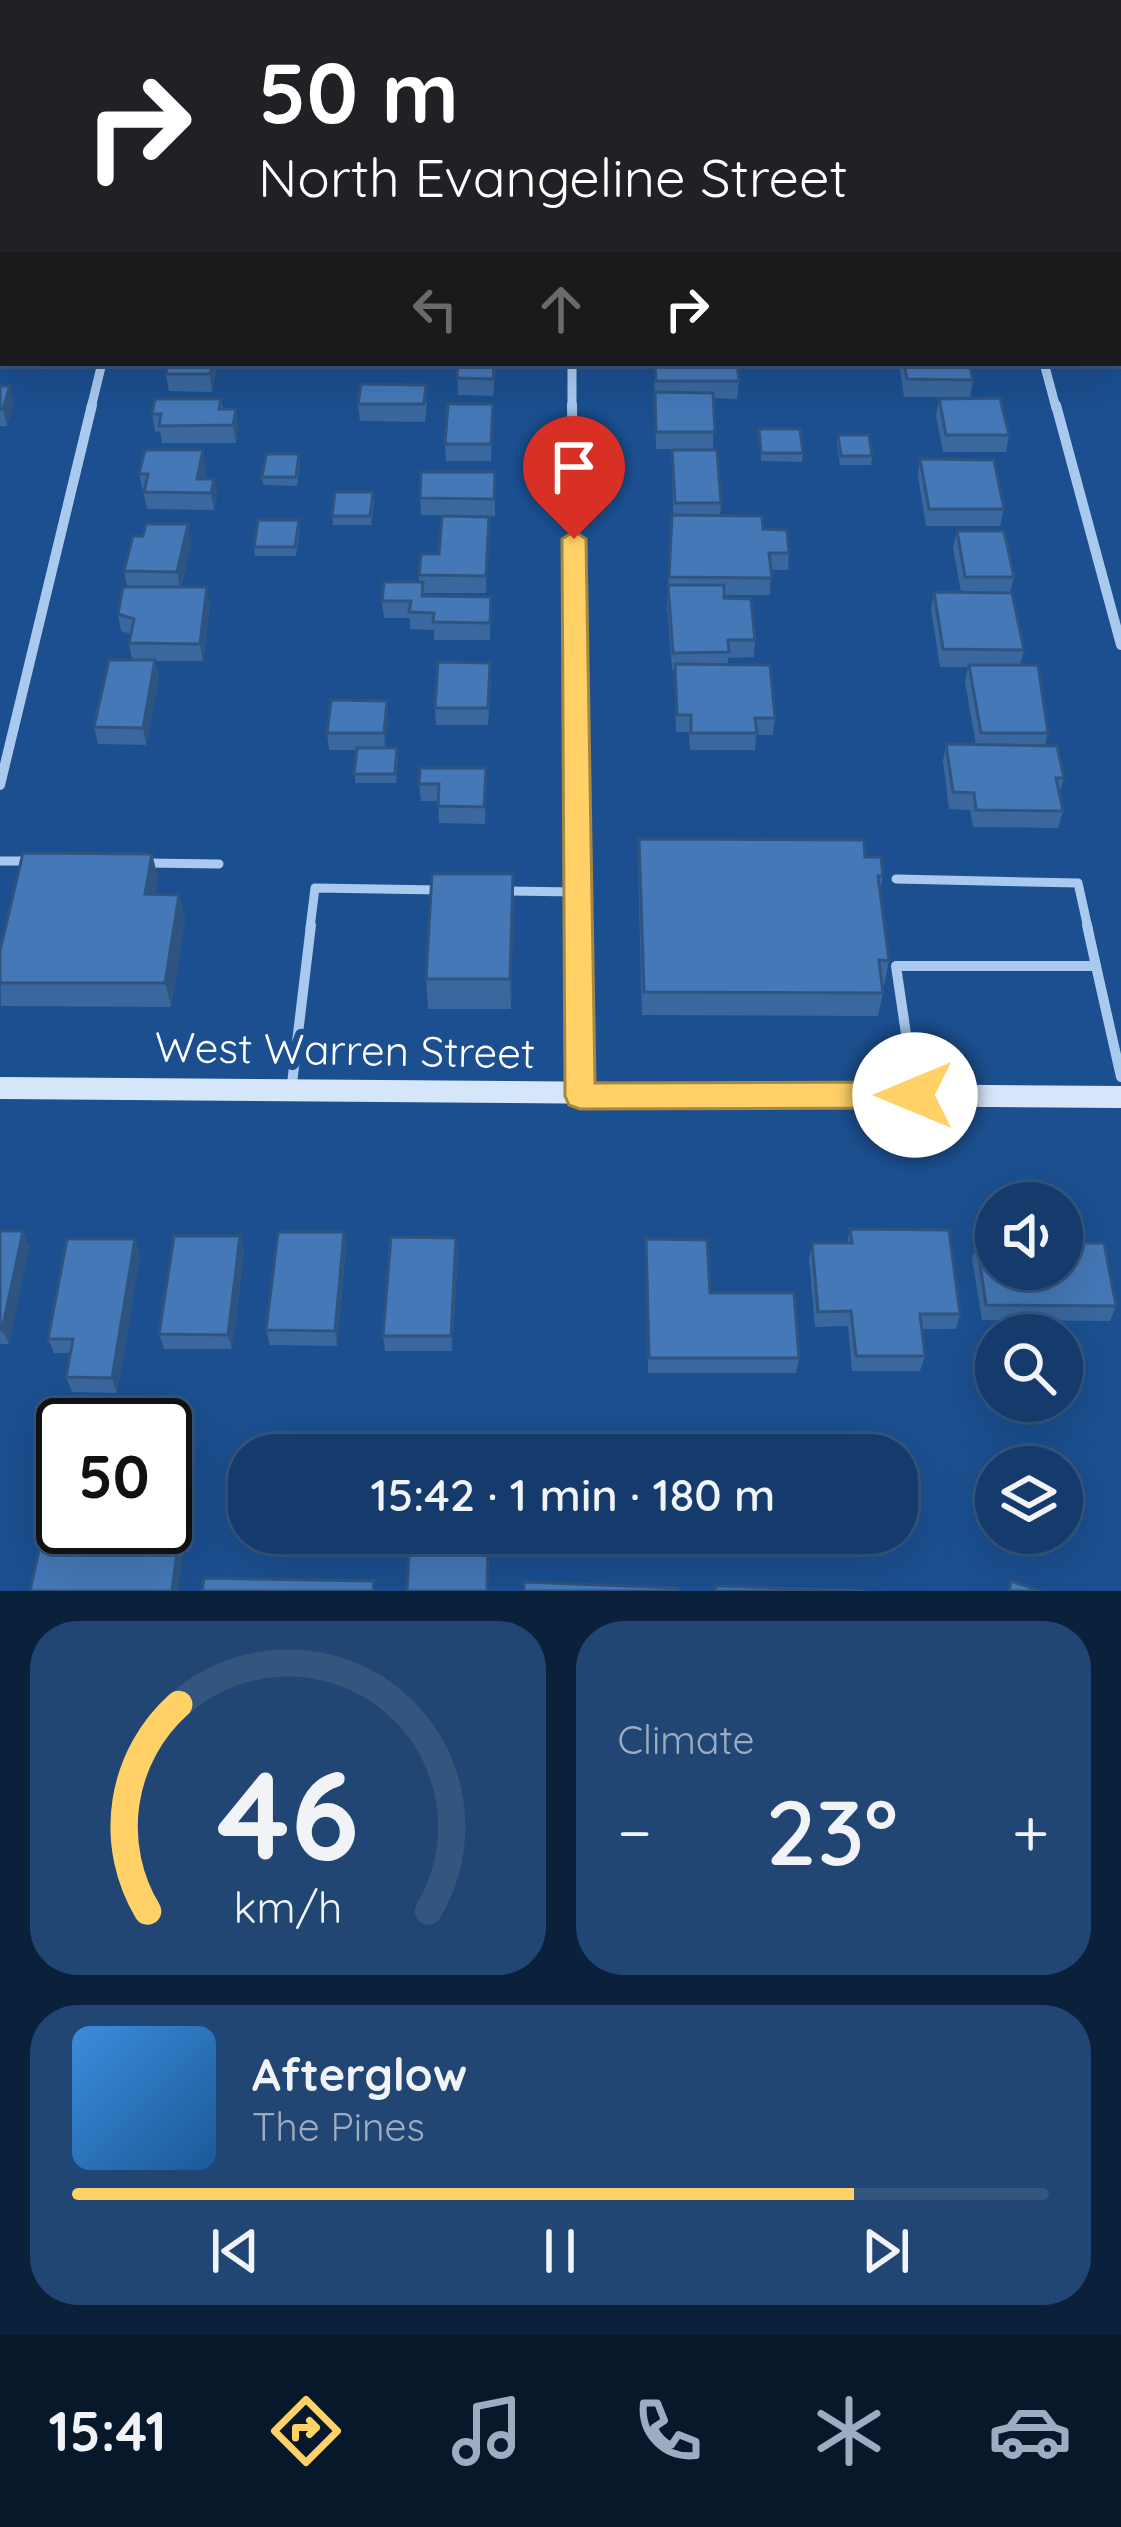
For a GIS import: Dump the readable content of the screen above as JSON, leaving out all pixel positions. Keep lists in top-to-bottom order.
{
  "streets": {
    "main road": ["West Warren Street"]
  },
  "page": {
    "turn": ["50 m", "North Evangeline Street"],
    "limit": "50",
    "trip": "15:42 · 1 min · 180 m",
    "tile": "Climate",
    "heat": ["−", "23°", "+"],
    "song": ["Afterglow", "The Pines"],
    "tabs": "15:41",
    "gauge": ["46", "km/h"]
  }
}
